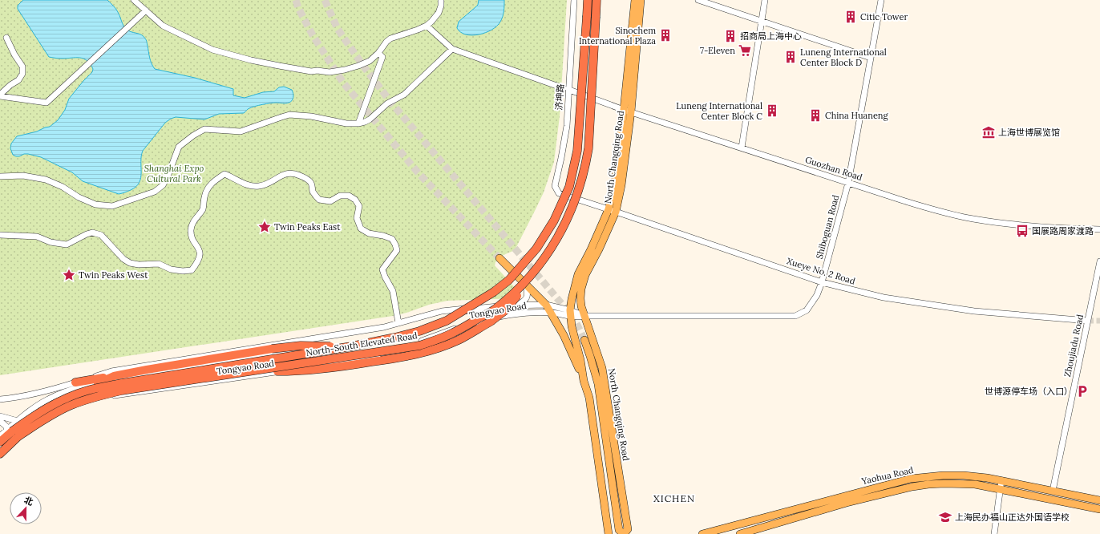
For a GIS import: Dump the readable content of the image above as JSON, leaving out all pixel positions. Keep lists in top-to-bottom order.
{
  "streets": {
    "highway": ["North-South Elevated Road"],
    "main road": ["North Changqing Road", "Yaohua Road"],
    "street": [
      "济坤路",
      "Guozhan Road",
      "Shiboguan Road",
      "Xueye No. 2 Road",
      "Tongyao Road",
      "Zhoujiadu Road"
    ]
  },
  "crossings": [
    ["济坤路", "Guozhan Road"],
    ["济坤路", "Xueye No. 2 Road"],
    ["North Changqing Road", "Guozhan Road"],
    ["North Changqing Road", "Shiboguan Road"],
    ["North Changqing Road", "Xueye No. 2 Road"],
    ["North Changqing Road", "Tongyao Road"],
    ["Guozhan Road", "Shiboguan Road"],
    ["Shiboguan Road", "Xueye No. 2 Road"],
    ["Shiboguan Road", "Tongyao Road"],
    ["Xueye No. 2 Road", "Zhoujiadu Road"],
    ["Zhoujiadu Road", "Yaohua Road"]
  ],
  "districts": ["XICHEN"],
  "parks": ["Shanghai Expo Cultural Park"],
  "places": {
    "building": [
      "Citic Tower",
      "Sinochem International Plaza",
      "招商局上海中心",
      "Luneng International Center Block D",
      "Luneng International Center Block C",
      "China Huaneng"
    ],
    "supermarket": ["7-Eleven"],
    "museum": ["上海世博展览馆"],
    "place": ["Twin Peaks East", "Twin Peaks West"],
    "bus stop": ["国展路周家渡路"],
    "parking": ["世博源停车场（入口）"],
    "school or university": ["上海民办福山正达外国语学校"]
  },
  "north": "top"
}
